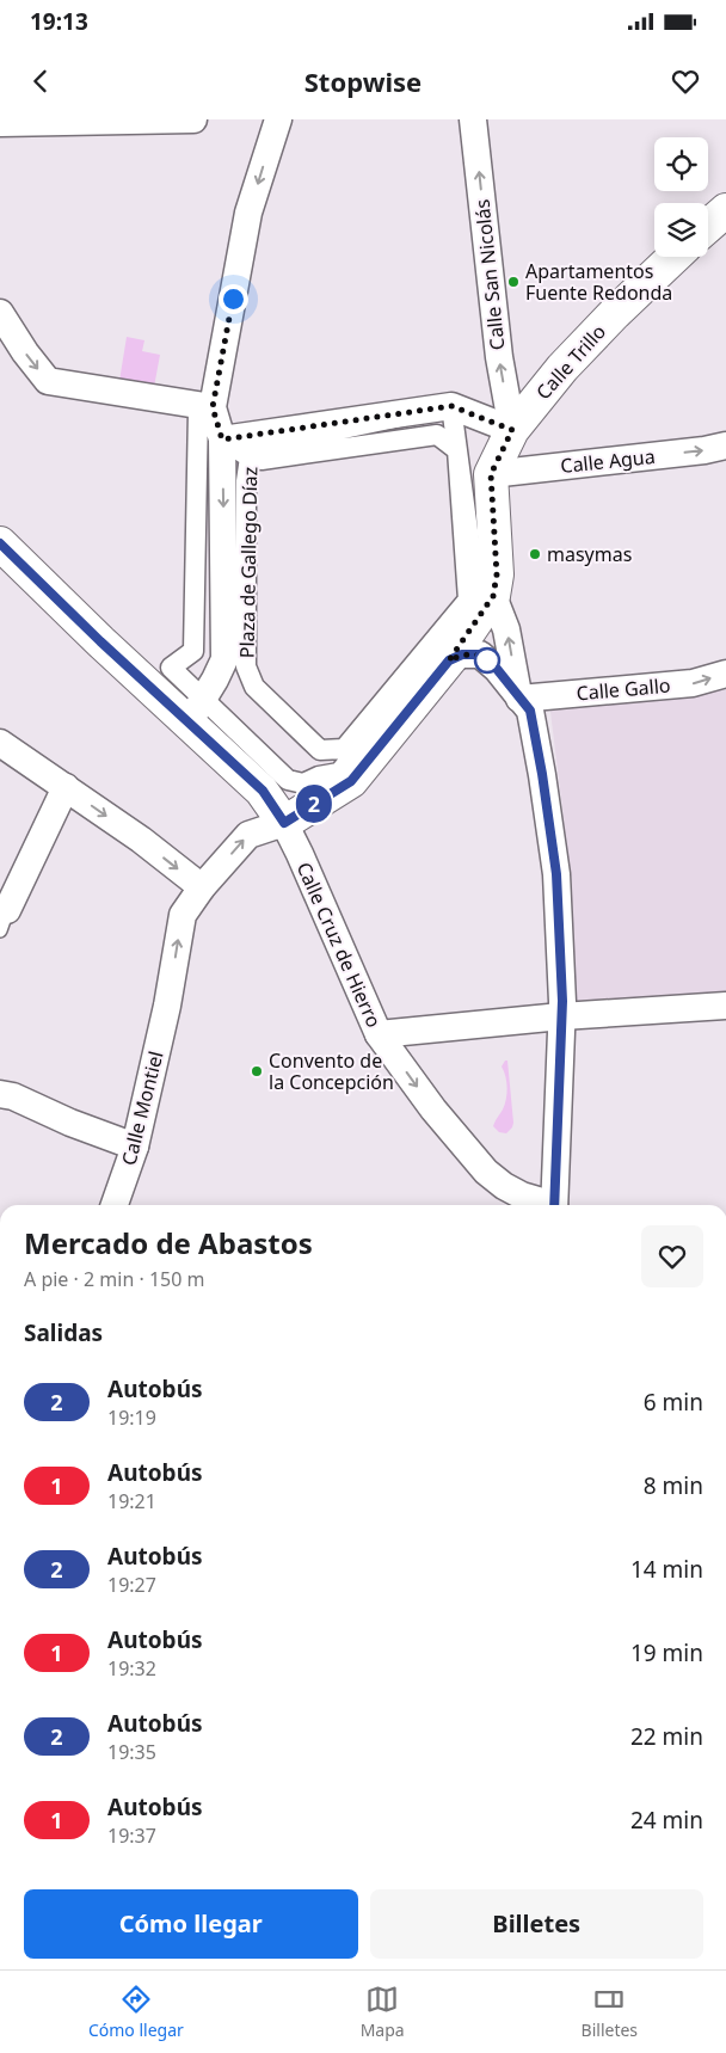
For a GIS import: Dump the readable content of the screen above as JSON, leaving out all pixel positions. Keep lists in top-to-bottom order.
{
  "streets": {
    "street": [
      "Calle San Nicolás",
      "Calle Trillo",
      "Calle Agua",
      "Plaza de Gallego Díaz",
      "Calle Gallo",
      "Calle Cruz de Hierro",
      "Calle Montiel"
    ]
  },
  "crossings": [
    ["Calle San Nicolás", "Calle Trillo"],
    ["Calle San Nicolás", "Plaza de Gallego Díaz"],
    ["Calle Trillo", "Plaza de Gallego Díaz"],
    ["Calle Cruz de Hierro", "Calle Montiel"]
  ],
  "one_way": ["Calle Agua", "Calle Gallo", "Calle Cruz de Hierro"],
  "places": ["Apartamentos Fuente Redonda", "masymas", "Convento de la Concepción"],
  "lines": ["bus line 2"],
  "page": {
    "status": "19:13",
    "header": "Stopwise",
    "on_map": "2",
    "heading": [
      ["Mercado de Abastos", "A pie · 2 min · 150 m"],
      "Salidas"
    ],
    "list": [
      {
        "mark": "2",
        "name": "Autobús",
        "note": "19:19",
        "value": "6 min"
      },
      {
        "mark": "1",
        "name": "Autobús",
        "note": "19:21",
        "value": "8 min"
      },
      {
        "mark": "2",
        "name": "Autobús",
        "note": "19:27",
        "value": "14 min"
      },
      {
        "mark": "1",
        "name": "Autobús",
        "note": "19:32",
        "value": "19 min"
      },
      {
        "mark": "2",
        "name": "Autobús",
        "note": "19:35",
        "value": "22 min"
      },
      {
        "mark": "1",
        "name": "Autobús",
        "note": "19:37",
        "value": "24 min"
      }
    ],
    "buttons": ["Cómo llegar", "Billetes"],
    "tabs": ["Cómo llegar", "Mapa", "Billetes"]
  }
}
